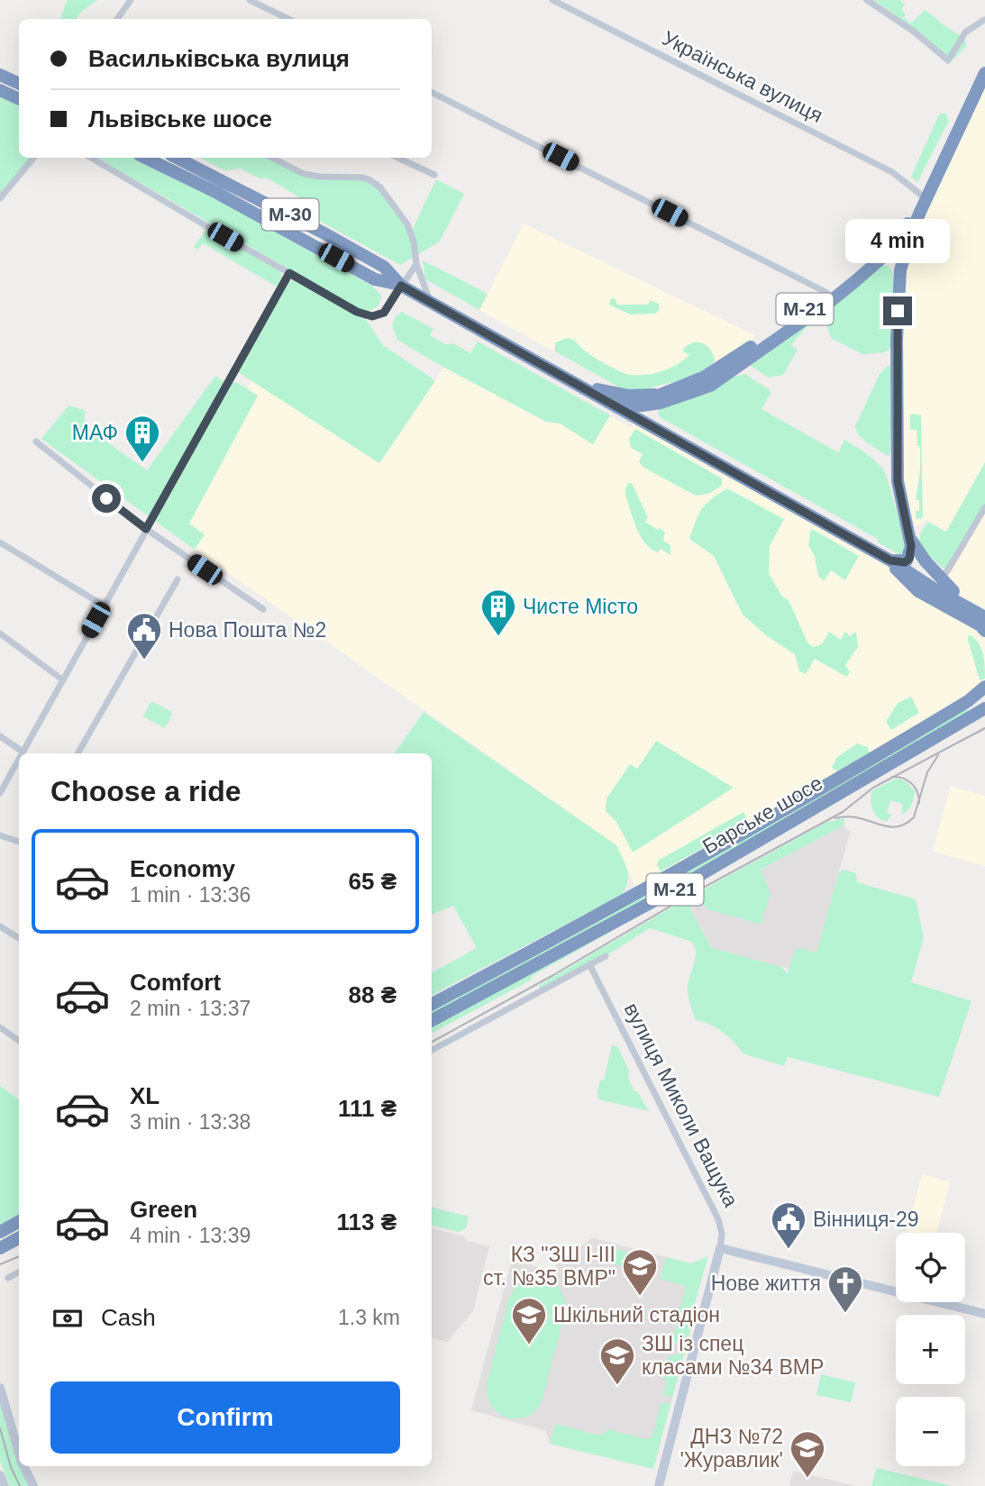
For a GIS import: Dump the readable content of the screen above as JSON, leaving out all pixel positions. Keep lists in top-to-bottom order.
{
  "streets": {
    "highway": ["М-30", "М-21", "Барське шосе"],
    "street": ["Українська вулиця", "вулиця Миколи Ващука"]
  },
  "crossings": [
    ["Українська вулиця", "М-21"],
    ["М-30", "М-21"]
  ],
  "places": {
    "building": ["МАФ", "Чисте Місто"],
    "public building": ["Нова Пошта №2", "Вінниця-29"],
    "school or university": [
      "КЗ \"ЗШ І-ІІІ ст. №35 ВМР\"",
      "Шкільний стадіон",
      "ЗШ із спец класами №34 ВМР",
      "ДНЗ №72 'Журавлик'"
    ],
    "church": ["Нове життя"]
  },
  "page": {
    "banner": ["Васильківська вулиця", "Львівське шосе"],
    "bubble": "4 min",
    "heading": "Choose a ride",
    "list": [
      {
        "name": "Economy",
        "note": "1 min · 13:36",
        "value": "65 ₴"
      },
      {
        "name": "Comfort",
        "note": "2 min · 13:37",
        "value": "88 ₴"
      },
      {
        "name": "XL",
        "note": "3 min · 13:38",
        "value": "111 ₴"
      },
      {
        "name": "Green",
        "note": "4 min · 13:39",
        "value": "113 ₴"
      }
    ],
    "map_buttons": ["+", "−"],
    "pay": ["Cash", "1.3 km"],
    "buttons": "Confirm"
  }
}
